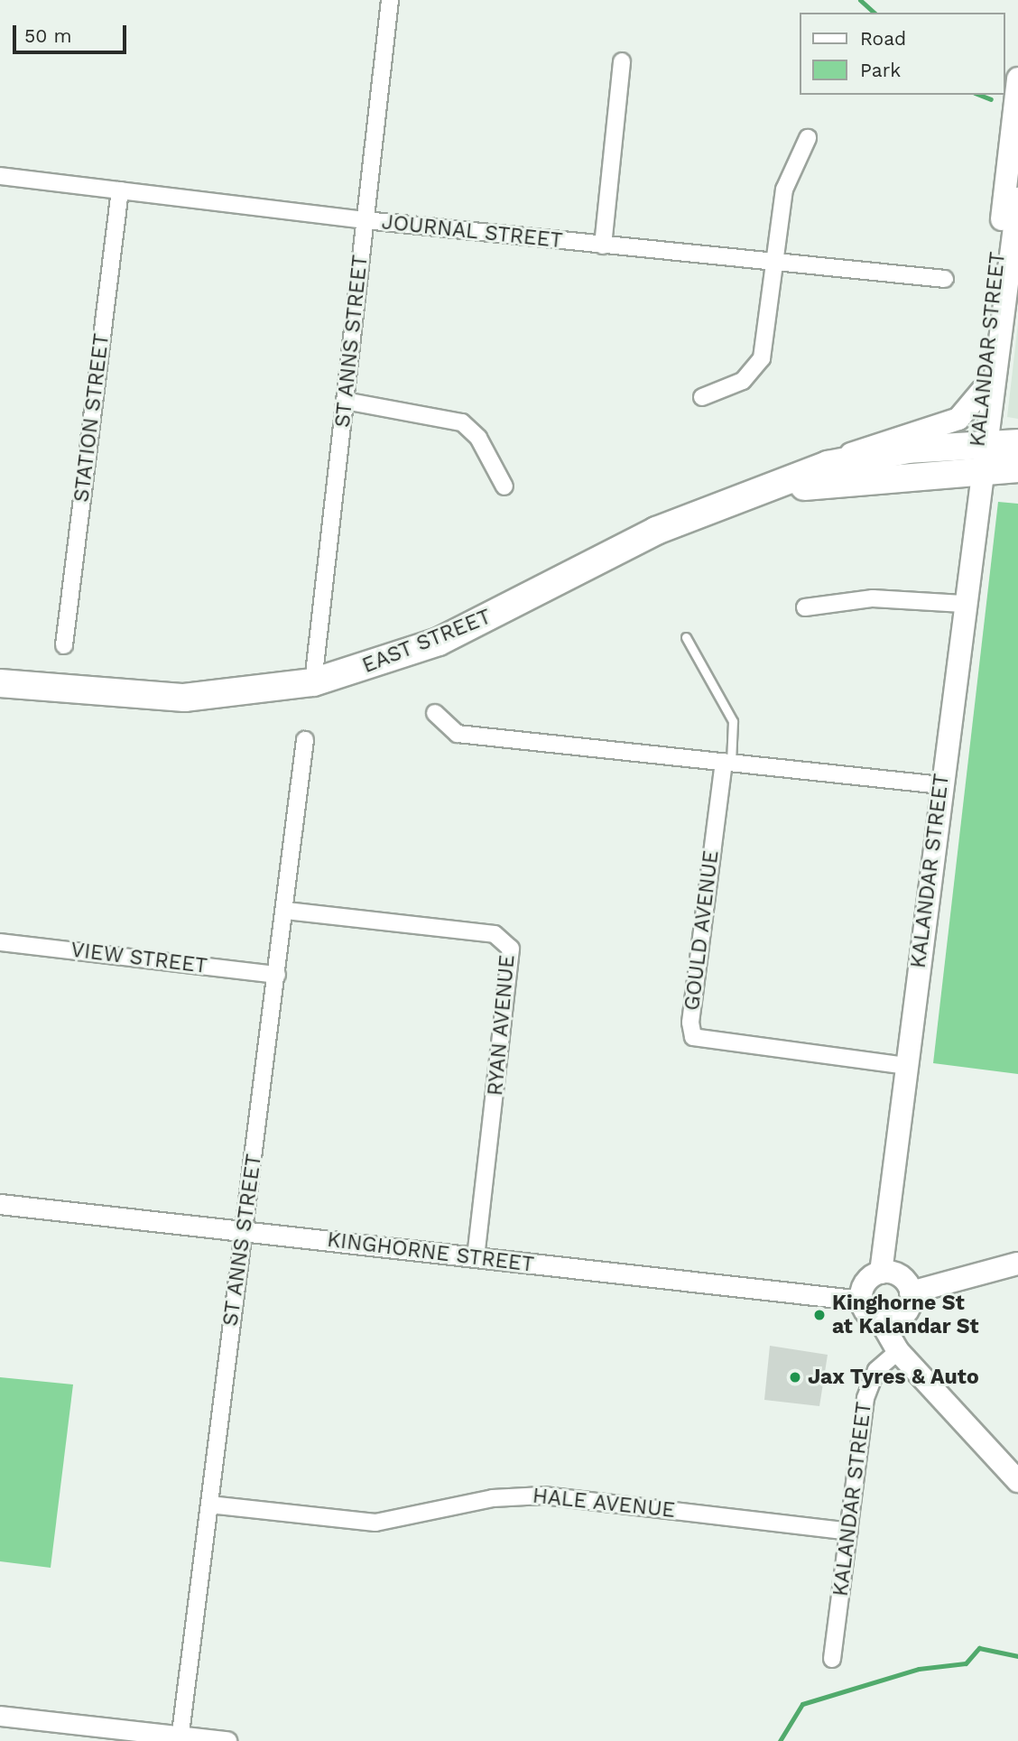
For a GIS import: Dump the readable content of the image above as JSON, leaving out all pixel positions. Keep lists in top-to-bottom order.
{
  "streets": {
    "highway": ["EAST STREET"],
    "main road": ["KALANDAR STREET"],
    "street": [
      "JOURNAL STREET",
      "ST ANNS STREET",
      "STATION STREET",
      "GOULD AVENUE",
      "VIEW STREET",
      "RYAN AVENUE",
      "KINGHORNE STREET",
      "HALE AVENUE"
    ]
  },
  "crossings": [
    ["JOURNAL STREET", "ST ANNS STREET"],
    ["JOURNAL STREET", "STATION STREET"],
    ["ST ANNS STREET", "EAST STREET"],
    ["ST ANNS STREET", "VIEW STREET"],
    ["ST ANNS STREET", "RYAN AVENUE"],
    ["ST ANNS STREET", "KINGHORNE STREET"],
    ["ST ANNS STREET", "HALE AVENUE"],
    ["KALANDAR STREET", "EAST STREET"],
    ["KALANDAR STREET", "GOULD AVENUE"],
    ["KALANDAR STREET", "KINGHORNE STREET"],
    ["KALANDAR STREET", "HALE AVENUE"],
    ["RYAN AVENUE", "KINGHORNE STREET"]
  ],
  "places": ["Kinghorne St at Kalandar St", "Jax Tyres & Auto"],
  "legend": ["Road", "Park"],
  "scale_bar": "50 m"
}
